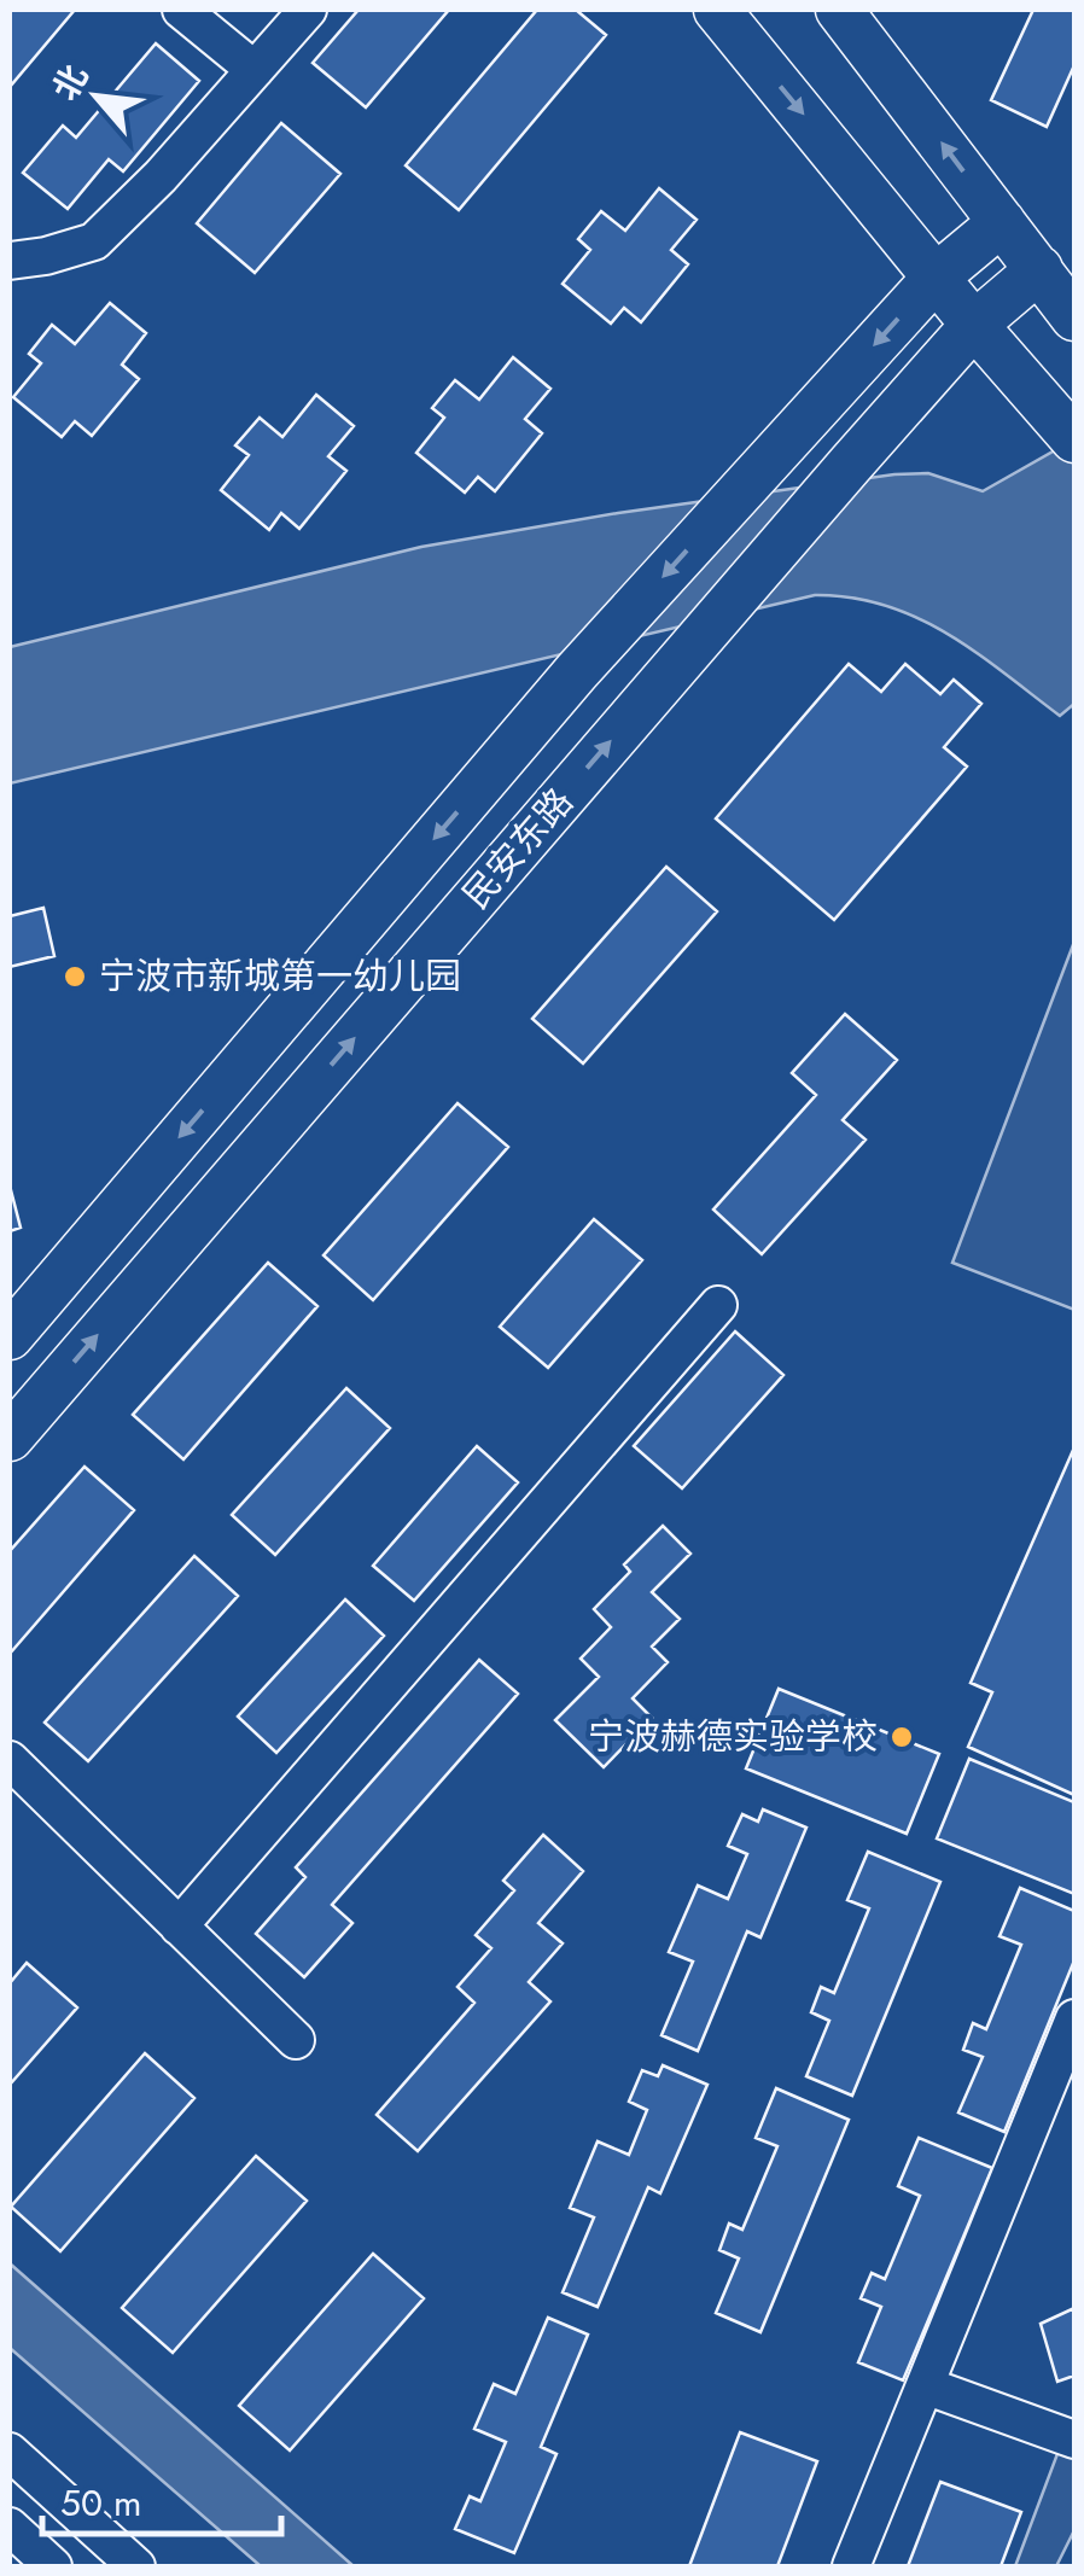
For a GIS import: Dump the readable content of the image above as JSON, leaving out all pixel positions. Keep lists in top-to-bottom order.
{
  "streets": {
    "main road": ["民安东路"]
  },
  "places": ["宁波市新城第一幼儿园", "宁波赫德实验学校"],
  "scale_bar": "50 m",
  "north": "top left"
}
